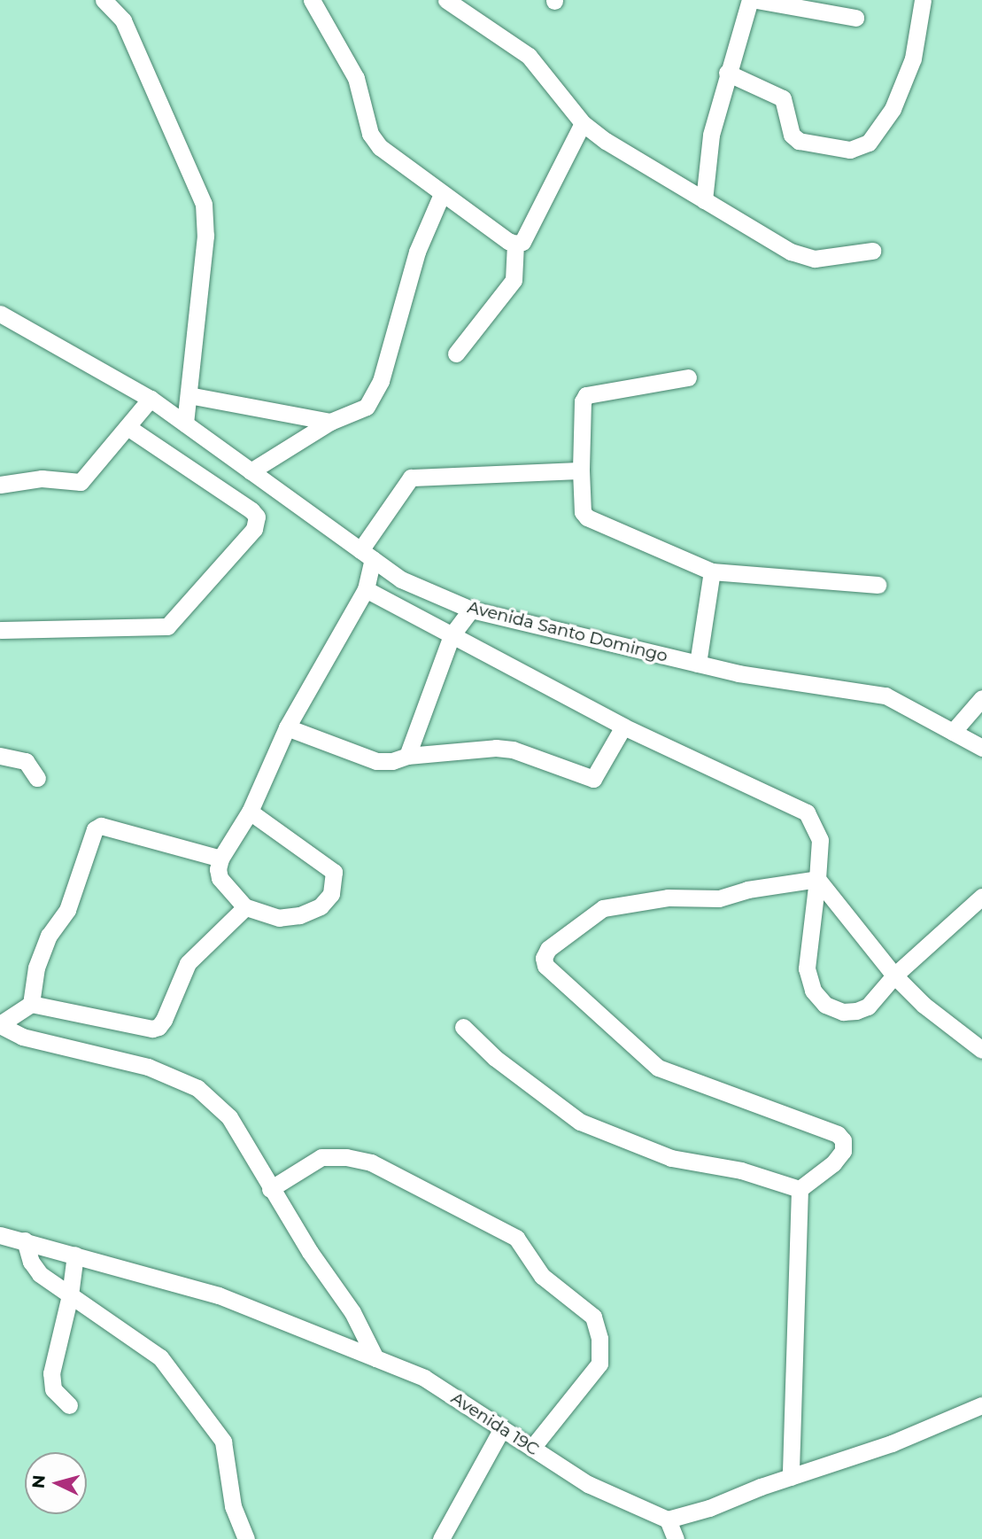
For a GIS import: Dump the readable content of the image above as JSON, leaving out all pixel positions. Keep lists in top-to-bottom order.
{
  "streets": {
    "street": ["Avenida Santo Domingo", "Avenida 19C"]
  },
  "north": "left"
}
